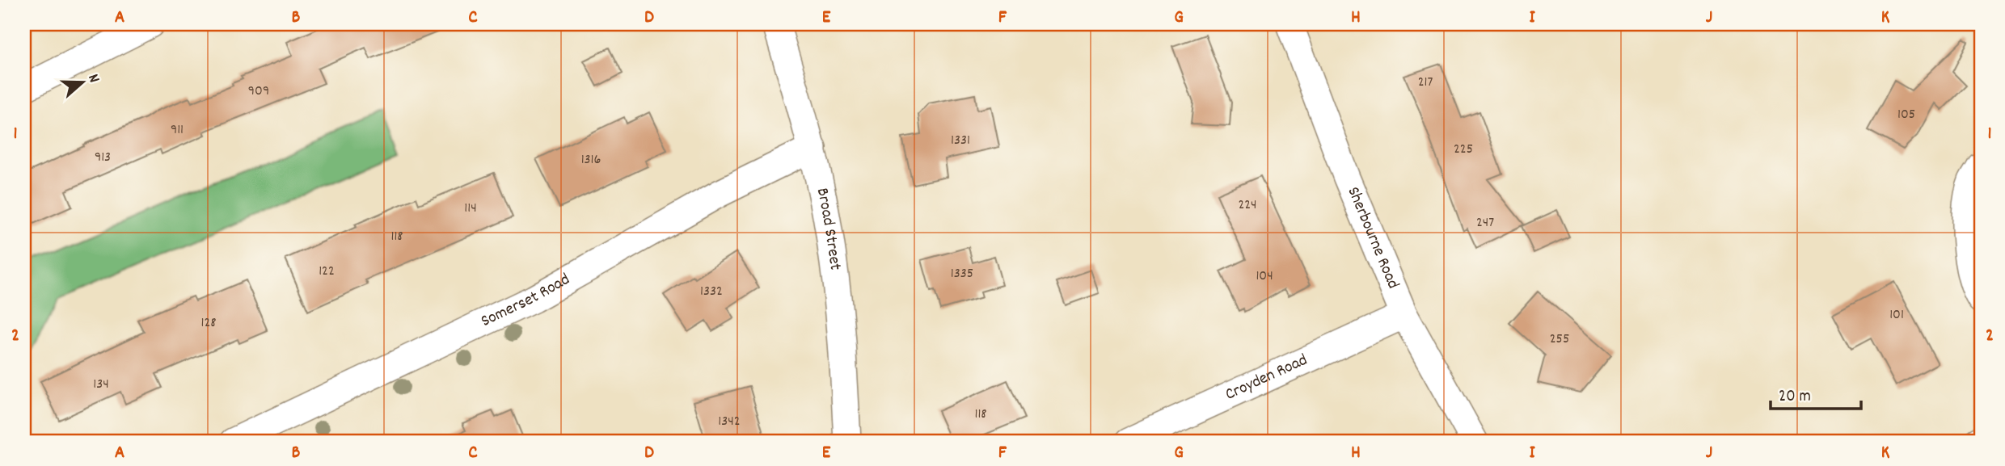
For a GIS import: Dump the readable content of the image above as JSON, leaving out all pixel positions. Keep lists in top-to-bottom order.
{
  "streets": {
    "street": [
      "Broad Street",
      "Sherbourne Road",
      "Somerset Road",
      "Croyden Road"
    ]
  },
  "crossings": [
    ["Broad Street", "Somerset Road"],
    ["Sherbourne Road", "Croyden Road"]
  ],
  "house_numbers": [
    "217",
    "909",
    "105",
    "911",
    "1331",
    "225",
    "913",
    "1316",
    "224",
    "114",
    "247",
    "118",
    "122",
    "1335",
    "104",
    "1332",
    "101",
    "128",
    "255",
    "134",
    "118",
    "1342"
  ],
  "scale_bar": "20 m",
  "north": "right",
  "grid": {
    "columns": [
      "A",
      "B",
      "C",
      "D",
      "E",
      "F",
      "G",
      "H",
      "I",
      "J",
      "K"
    ],
    "rows": ["1", "2"]
  }
}
